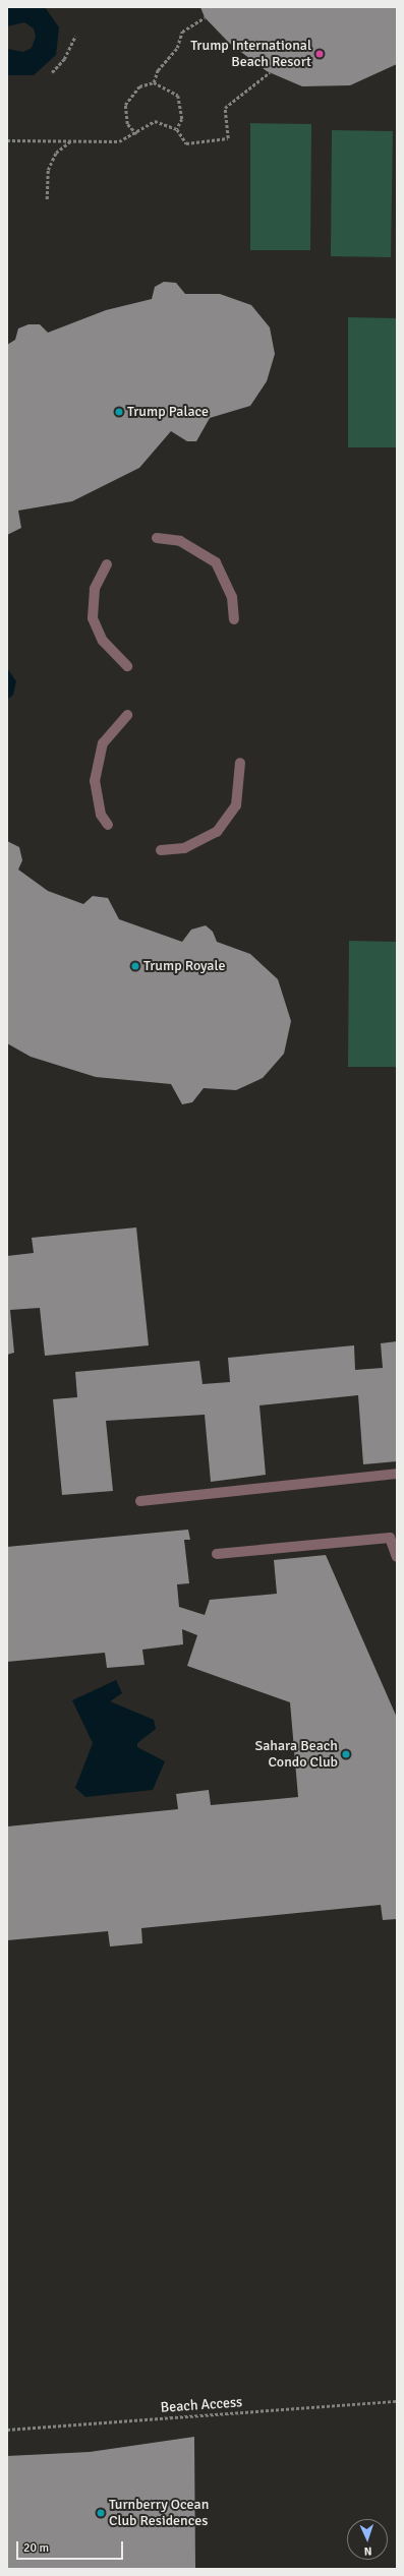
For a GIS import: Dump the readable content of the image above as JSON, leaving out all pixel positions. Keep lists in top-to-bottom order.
{
  "streets": {
    "path": ["Beach Access"]
  },
  "places": [
    "Trump International Beach Resort",
    "Trump Palace",
    "Trump Royale",
    "Sahara Beach Condo Club",
    "Turnberry Ocean Club Residences"
  ],
  "scale_bar": "20 m",
  "north": "bottom"
}
